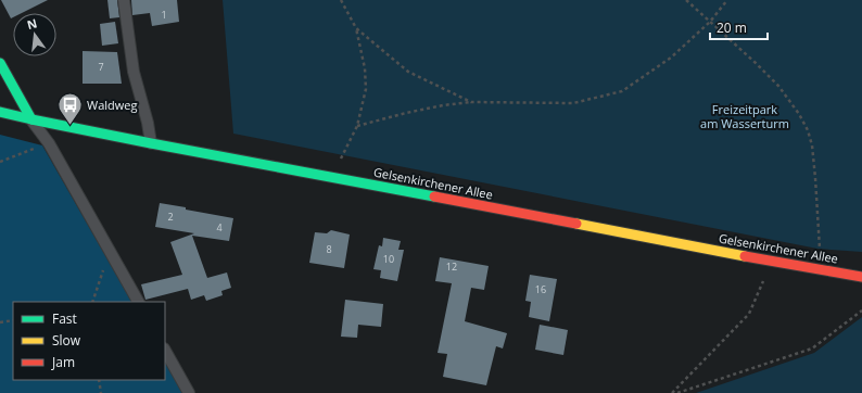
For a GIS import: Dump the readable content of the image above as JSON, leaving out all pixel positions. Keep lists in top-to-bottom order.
{
  "streets": {
    "main road": ["Gelsenkirchener Allee"]
  },
  "parks": ["Freizeitpark am Wasserturm"],
  "places": {
    "bus stop": ["Waldweg"]
  },
  "house_numbers": [
    "1",
    "7",
    "2",
    "4",
    "8",
    "10",
    "12",
    "16"
  ],
  "legend": ["Fast", "Slow", "Jam"],
  "scale_bar": "20 m",
  "north": "top"
}
